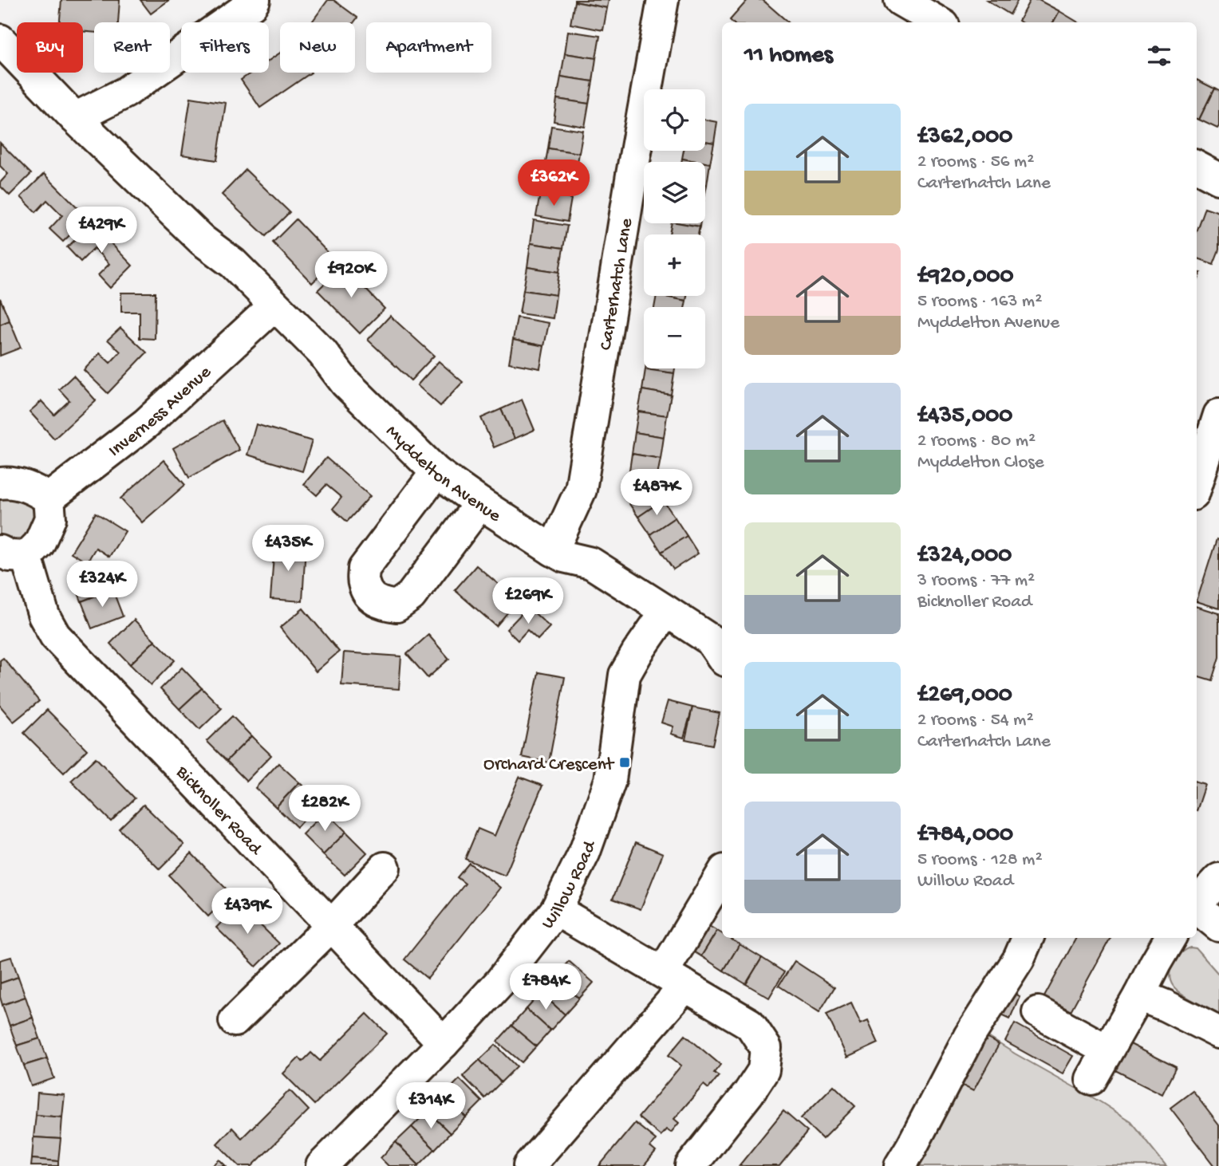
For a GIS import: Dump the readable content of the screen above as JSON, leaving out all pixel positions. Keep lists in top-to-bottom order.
{
  "streets": {
    "street": [
      "Carterhatch Lane",
      "Inverness Avenue",
      "Myddelton Avenue",
      "Bicknoller Road",
      "Willow Road"
    ]
  },
  "crossings": [
    ["Carterhatch Lane", "Myddelton Avenue"],
    ["Inverness Avenue", "Myddelton Avenue"],
    ["Bicknoller Road", "Willow Road"]
  ],
  "places": {
    "transit": ["Orchard Crescent"]
  },
  "page": {
    "chip": [
      "Buy",
      "Rent",
      "Filters",
      "New",
      "Apartment"
    ],
    "heading": "11 homes",
    "map_buttons": ["+", "−"],
    "list": [
      {
        "name": "£362,000",
        "note": "2 rooms · 56 m² · Carterhatch Lane"
      },
      {
        "name": "£920,000",
        "note": "5 rooms · 163 m² · Myddelton Avenue"
      },
      {
        "name": "£435,000",
        "note": "2 rooms · 80 m² · Myddelton Close"
      },
      {
        "name": "£324,000",
        "note": "3 rooms · 77 m² · Bicknoller Road"
      },
      {
        "name": "£269,000",
        "note": "2 rooms · 54 m² · Carterhatch Lane"
      },
      {
        "name": "£784,000",
        "note": "5 rooms · 128 m² · Willow Road"
      }
    ],
    "price": [
      "£362K",
      "£429K",
      "£920K",
      "£487K",
      "£435K",
      "£324K",
      "£269K",
      "£282K",
      "£439K",
      "£784K",
      "£314K"
    ]
  }
}
